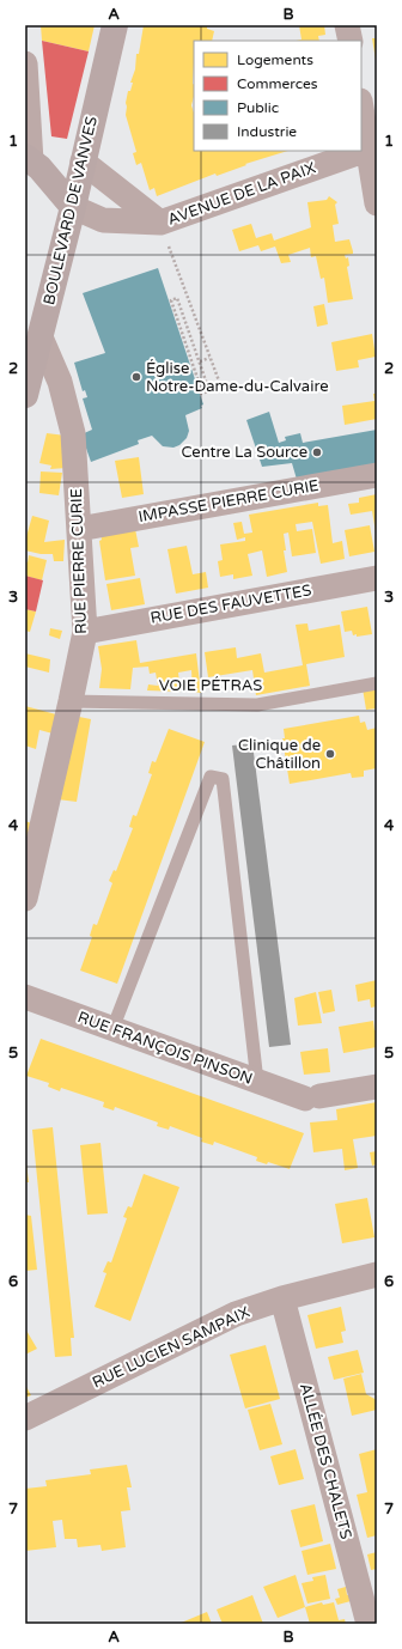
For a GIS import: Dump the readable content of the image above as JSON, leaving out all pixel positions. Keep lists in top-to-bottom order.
{
  "streets": {
    "main road": ["BOULEVARD DE VANVES"],
    "street": [
      "AVENUE DE LA PAIX",
      "IMPASSE PIERRE CURIE",
      "RUE PIERRE CURIE",
      "RUE DES FAUVETTES",
      "RUE FRANÇOIS PINSON",
      "RUE LUCIEN SAMPAIX",
      "ALLÉE DES CHALETS"
    ],
    "lane": ["VOIE PÉTRAS"]
  },
  "crossings": [
    ["AVENUE DE LA PAIX", "BOULEVARD DE VANVES"],
    ["BOULEVARD DE VANVES", "RUE PIERRE CURIE"],
    ["IMPASSE PIERRE CURIE", "RUE PIERRE CURIE"],
    ["RUE PIERRE CURIE", "RUE DES FAUVETTES"],
    ["RUE PIERRE CURIE", "VOIE PÉTRAS"],
    ["RUE LUCIEN SAMPAIX", "ALLÉE DES CHALETS"]
  ],
  "places": ["Église Notre-Dame-du-Calvaire", "Centre La Source", "Clinique de Châtillon"],
  "legend": [
    "Logements",
    "Commerces",
    "Public",
    "Industrie"
  ],
  "grid": {
    "columns": ["A", "B"],
    "rows": [
      "1",
      "2",
      "3",
      "4",
      "5",
      "6",
      "7"
    ]
  }
}
